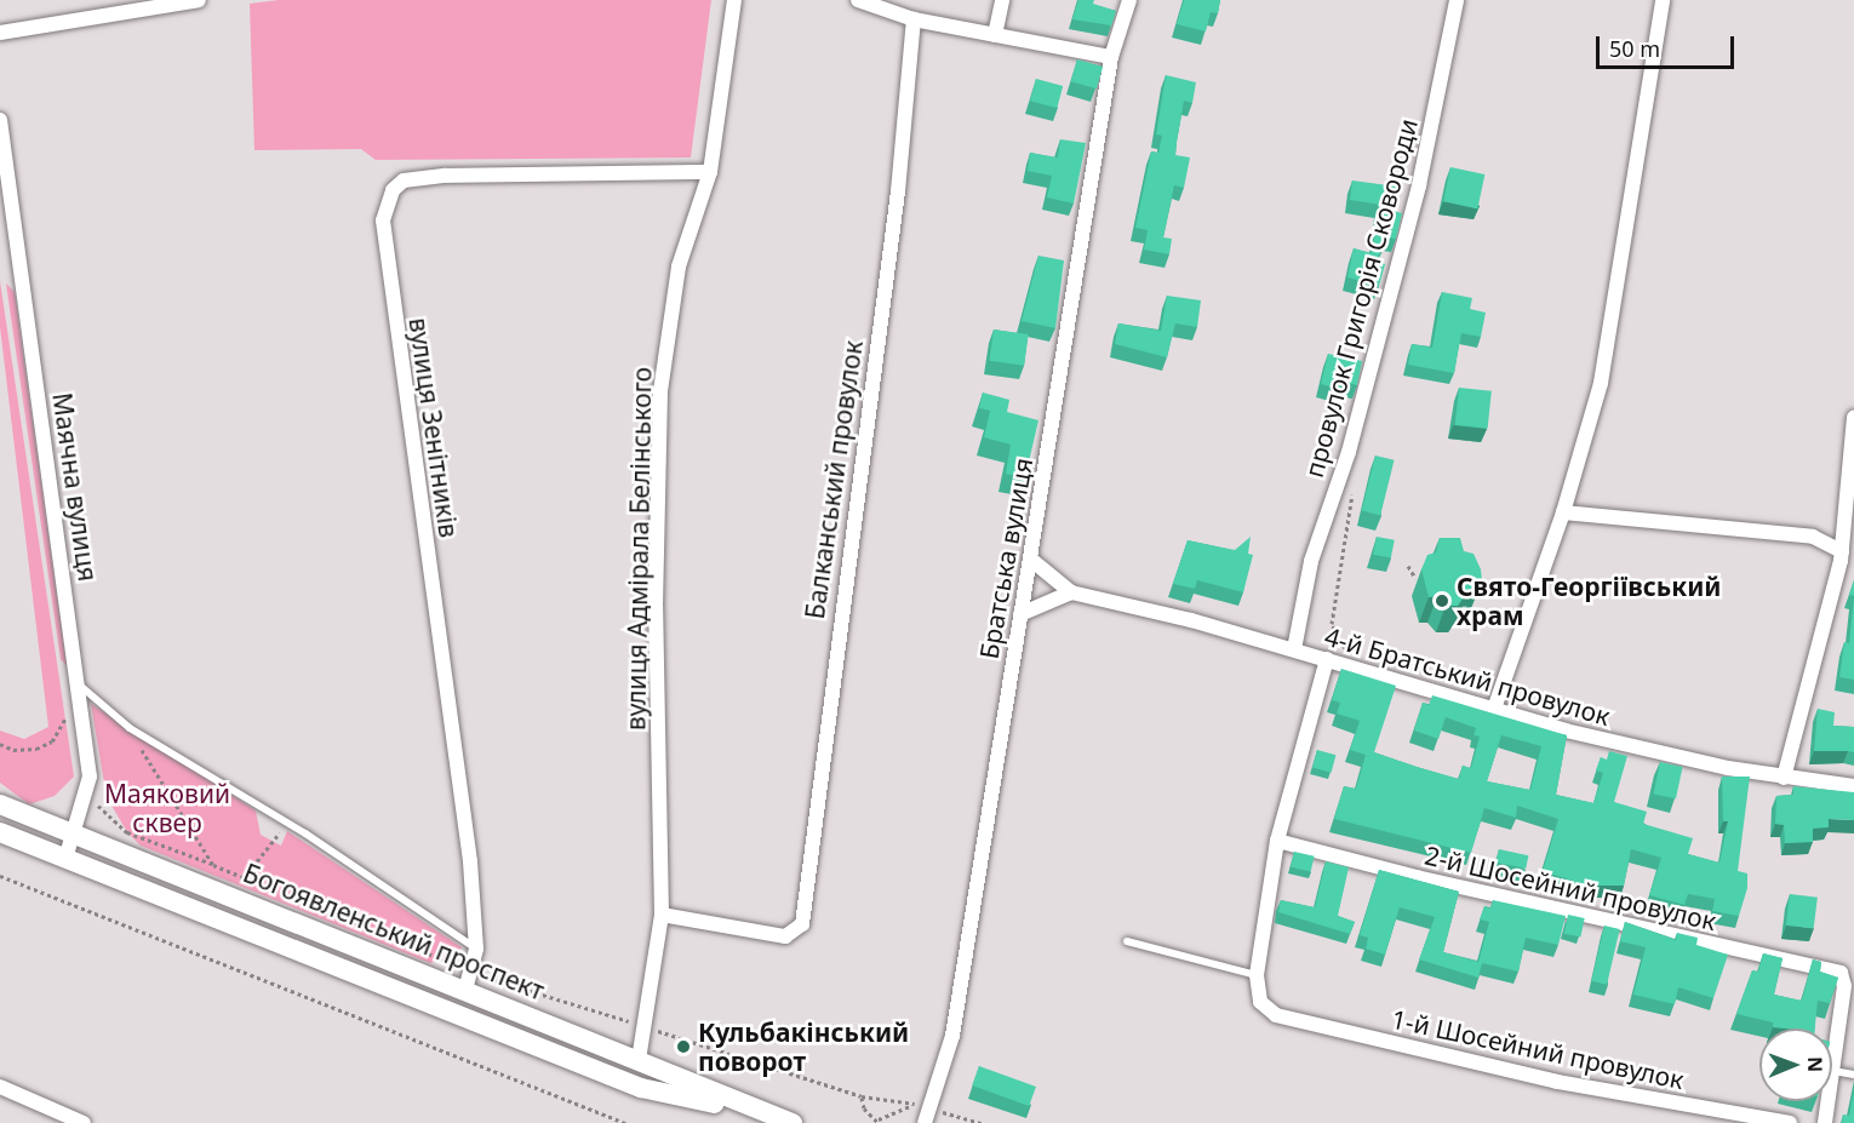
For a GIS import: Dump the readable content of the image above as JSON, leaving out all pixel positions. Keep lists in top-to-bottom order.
{
  "streets": {
    "main road": ["Богоявленський проспект"],
    "street": [
      "провулок Григорія Сковороди",
      "вулиця Зенітників",
      "Балканський провулок",
      "Маячна вулиця",
      "вулиця Адмірала Белінського",
      "Братська вулиця",
      "4-й Братський провулок",
      "2-й Шосейний провулок",
      "1-й Шосейний провулок"
    ]
  },
  "crossings": [
    ["провулок Григорія Сковороди", "4-й Братський провулок"],
    ["вулиця Зенітників", "вулиця Адмірала Белінського"],
    ["вулиця Зенітників", "Богоявленський проспект"],
    ["Балканський провулок", "вулиця Адмірала Белінського"],
    ["Маячна вулиця", "Богоявленський проспект"],
    ["вулиця Адмірала Белінського", "Богоявленський проспект"],
    ["Братська вулиця", "4-й Братський провулок"]
  ],
  "parks": ["Маяковий сквер"],
  "places": ["Свято-Георгіївський храм", "Кульбакінський поворот"],
  "scale_bar": "50 m",
  "north": "right"
}
